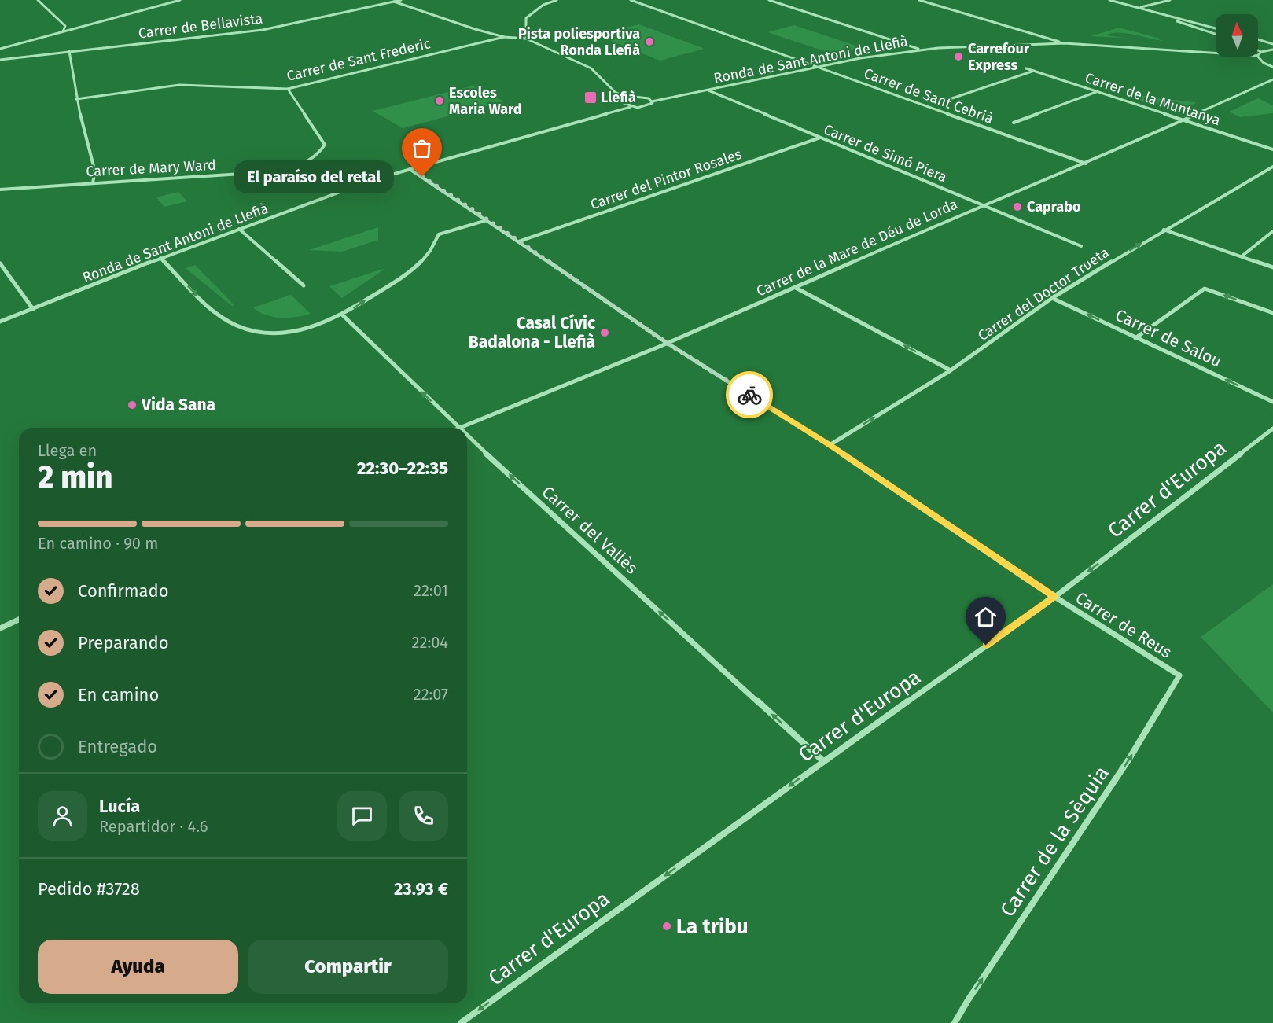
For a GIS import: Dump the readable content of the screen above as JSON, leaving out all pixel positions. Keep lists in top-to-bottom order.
{
  "streets": {
    "street": [
      "Carrer de Bellavista",
      "Carrer de Sant Frederic",
      "Ronda de Sant Antoni de Llefià",
      "Carrer de Sant Cebrià",
      "Carrer de la Muntanya",
      "Carrer de Simó Piera",
      "Carrer de Mary Ward",
      "Carrer del Pintor Rosales",
      "Carrer de la Mare de Déu de Lorda",
      "Carrer del Doctor Trueta",
      "Carrer de Salou",
      "Carrer d'Europa",
      "Carrer del Vallès",
      "Carrer de Reus",
      "Carrer de la Sèquia"
    ]
  },
  "crossings": [
    ["Carrer de Sant Frederic", "Carrer de Mary Ward"],
    ["Ronda de Sant Antoni de Llefià", "Carrer de Sant Cebrià"],
    ["Ronda de Sant Antoni de Llefià", "Carrer de Simó Piera"],
    ["Ronda de Sant Antoni de Llefià", "Carrer de Reus"],
    ["Carrer de Sant Cebrià", "Carrer de la Mare de Déu de Lorda"],
    ["Carrer de la Muntanya", "Carrer de la Mare de Déu de Lorda"],
    ["Carrer de Simó Piera", "Carrer del Pintor Rosales"],
    ["Carrer de Simó Piera", "Carrer de la Mare de Déu de Lorda"],
    ["Carrer del Pintor Rosales", "Carrer de Reus"],
    ["Carrer de la Mare de Déu de Lorda", "Carrer del Vallès"],
    ["Carrer de la Mare de Déu de Lorda", "Carrer de Reus"],
    ["Carrer del Doctor Trueta", "Carrer de Salou"],
    ["Carrer del Doctor Trueta", "Carrer de Reus"],
    ["Carrer d'Europa", "Carrer del Vallès"],
    ["Carrer d'Europa", "Carrer de Reus"],
    ["Carrer de Reus", "Carrer de la Sèquia"]
  ],
  "one_way": [
    "Carrer del Doctor Trueta",
    "Carrer de Salou",
    "Carrer d'Europa",
    "Carrer del Vallès",
    "Carrer de la Sèquia"
  ],
  "places": {
    "other": [
      "Pista poliesportiva Ronda Llefià",
      "Carrefour Express",
      "Escoles Maria Ward",
      "El paraíso del retal",
      "Caprabo",
      "Casal Cívic Badalona - Llefià",
      "Vida Sana",
      "La tribu"
    ],
    "transit": ["Llefià"]
  },
  "north": "top",
  "page": {
    "bubble": "El paraíso del retal",
    "heading": ["2 min", "Llega en", "22:30–22:35"],
    "panel": [
      "Lucía",
      "Repartidor · 4.6",
      "Pedido #3728",
      "23.93 €"
    ],
    "bar": "En camino · 90 m",
    "list": [
      ["Confirmado", "22:01"],
      ["Preparando", "22:04"],
      ["En camino", "22:07"],
      "Entregado"
    ],
    "buttons": ["Ayuda", "Compartir"]
  }
}
